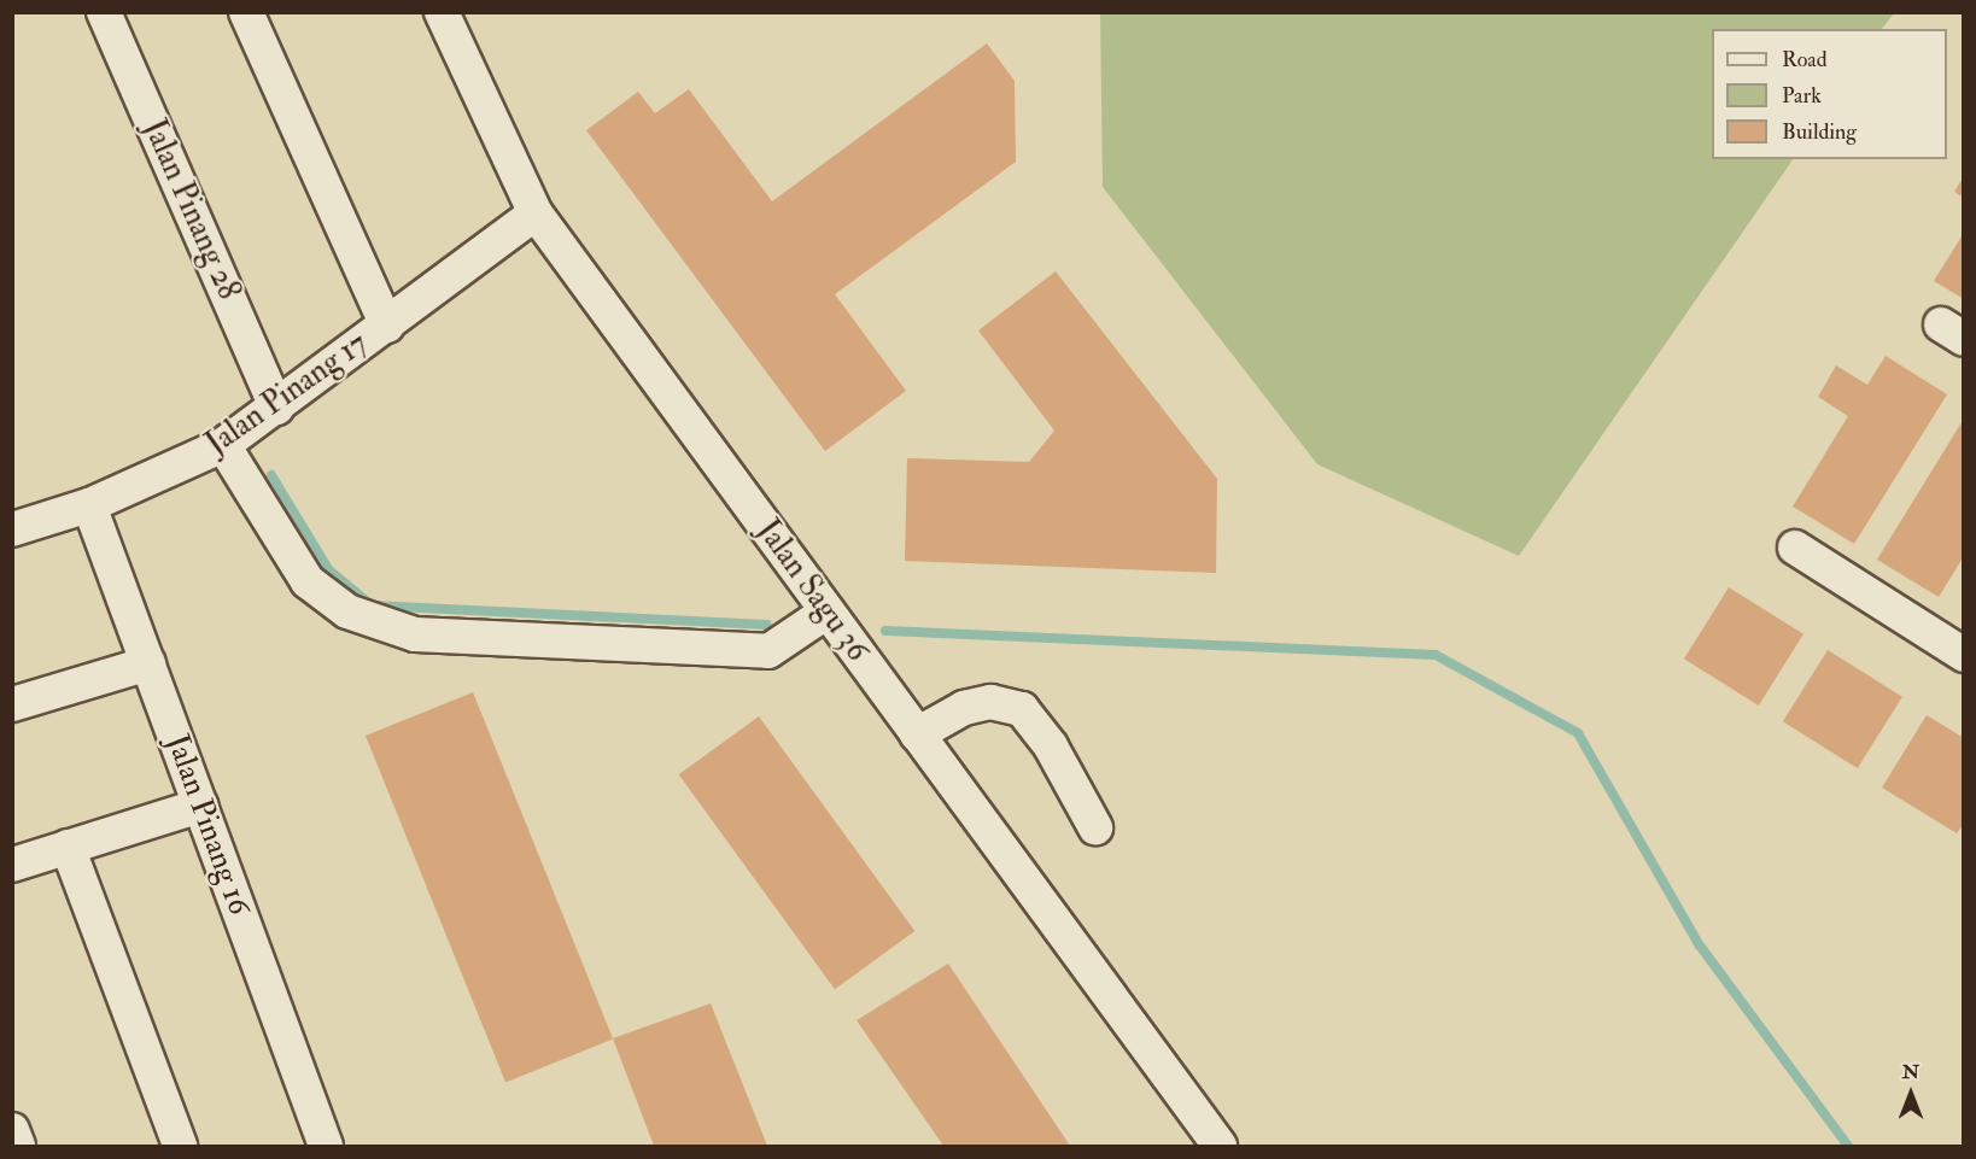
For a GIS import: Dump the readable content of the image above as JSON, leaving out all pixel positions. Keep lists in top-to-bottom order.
{
  "streets": {
    "street": [
      "Jalan Pinang 28",
      "Jalan Pinang 17",
      "Jalan Sagu 36",
      "Jalan Pinang 16"
    ]
  },
  "crossings": [
    ["Jalan Pinang 28", "Jalan Pinang 17"],
    ["Jalan Pinang 17", "Jalan Sagu 36"],
    ["Jalan Pinang 17", "Jalan Pinang 16"]
  ],
  "legend": ["Road", "Park", "Building"],
  "north": "top"
}
